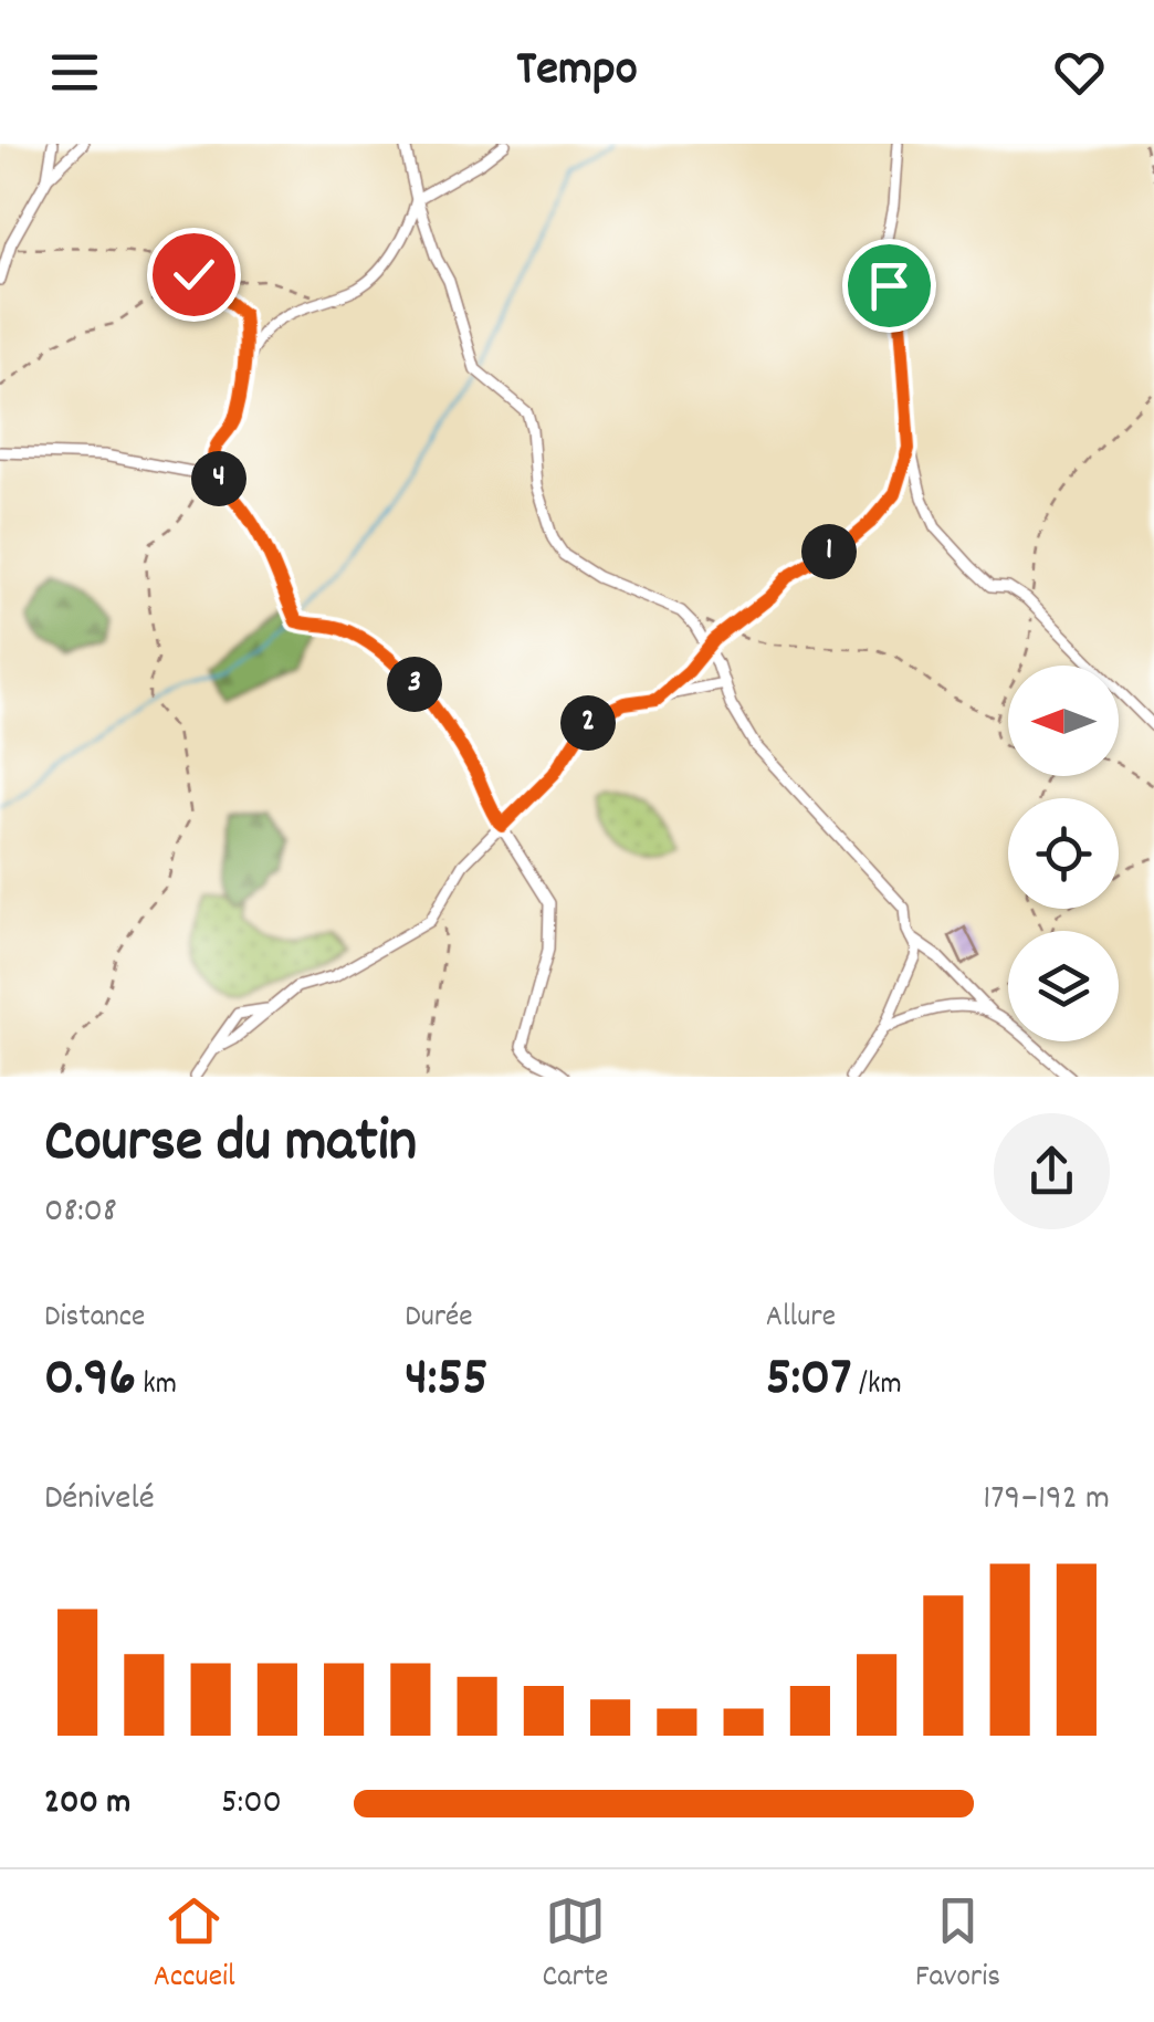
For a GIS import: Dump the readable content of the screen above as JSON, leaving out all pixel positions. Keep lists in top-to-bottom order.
{
  "north": "left",
  "page": {
    "header": "Tempo",
    "pins": [
      "4",
      "1",
      "3",
      "2"
    ],
    "heading": ["Course du matin", "08:08"],
    "stats": [
      ["Distance", "0.96 km"],
      ["Durée", "4:55"],
      ["Allure", "5:07 /km"]
    ],
    "chart": ["Dénivelé", "179–192 m"],
    "list": [
      {
        "name": "200 m",
        "note": "5:00"
      }
    ],
    "tabs": ["Accueil", "Carte", "Favoris"]
  }
}
